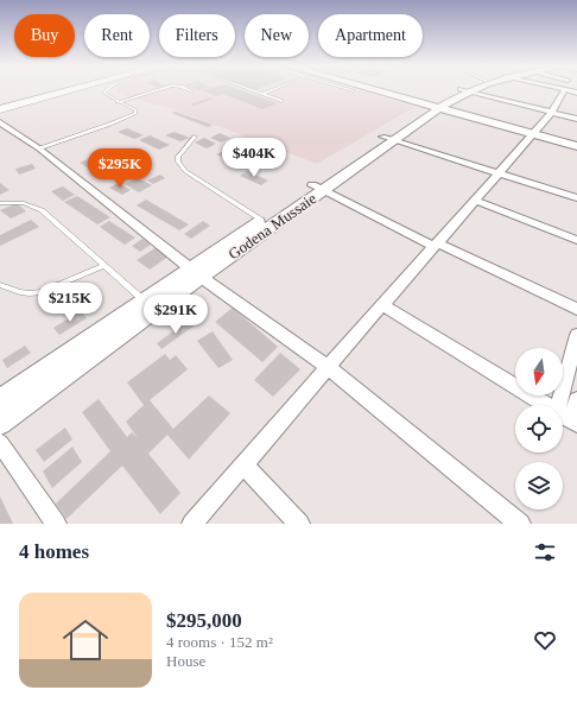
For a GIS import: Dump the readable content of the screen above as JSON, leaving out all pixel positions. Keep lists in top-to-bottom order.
{
  "streets": {
    "street": ["Godena Mussaie"]
  },
  "north": "bottom",
  "page": {
    "chip": [
      "Buy",
      "Rent",
      "Filters",
      "New",
      "Apartment"
    ],
    "price": [
      "$404K",
      "$295K",
      "$215K",
      "$291K"
    ],
    "heading": "4 homes",
    "list": [
      {
        "name": "$295,000",
        "note": "4 rooms · 152 m² · House"
      }
    ]
  }
}
